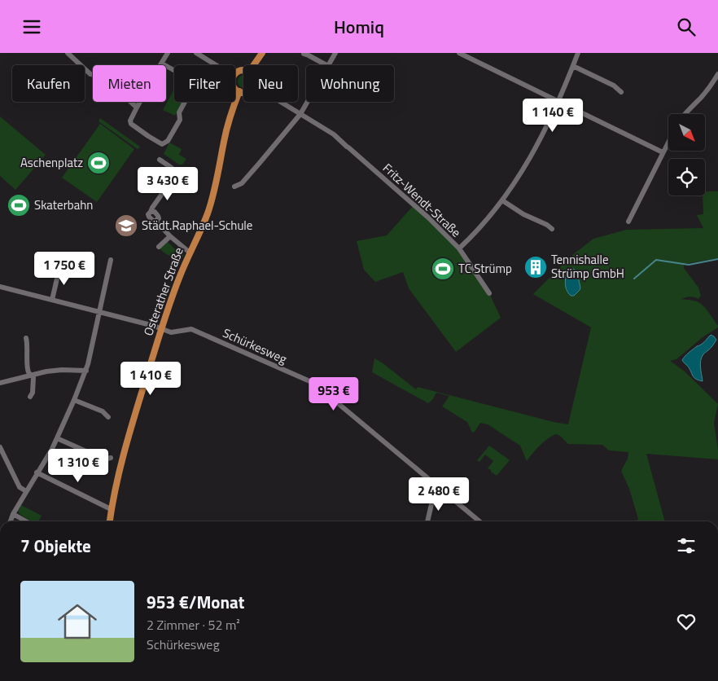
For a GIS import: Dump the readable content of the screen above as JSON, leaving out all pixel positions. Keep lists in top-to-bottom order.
{
  "streets": {
    "main road": ["Osterather Straße"],
    "street": ["Fritz-Wendt-Straße", "Schürkesweg"]
  },
  "crossings": [
    ["Osterather Straße", "Schürkesweg"]
  ],
  "places": {
    "sports": ["Aschenplatz", "Skaterbahn", "TC Strümp"],
    "school or university": ["Städt.Raphael-Schule"],
    "building": ["Tennishalle Strümp GmbH"]
  },
  "north": "bottom right",
  "page": {
    "header": "Homiq",
    "chip": [
      "Kaufen",
      "Mieten",
      "Filter",
      "Neu",
      "Wohnung"
    ],
    "price": [
      "1 140 €",
      "3 430 €",
      "1 750 €",
      "1 410 €",
      "953 €",
      "1 310 €",
      "2 480 €"
    ],
    "heading": "7 Objekte",
    "list": [
      {
        "name": "953 €/Monat",
        "note": "2 Zimmer · 52 m² · Schürkesweg"
      }
    ]
  }
}
